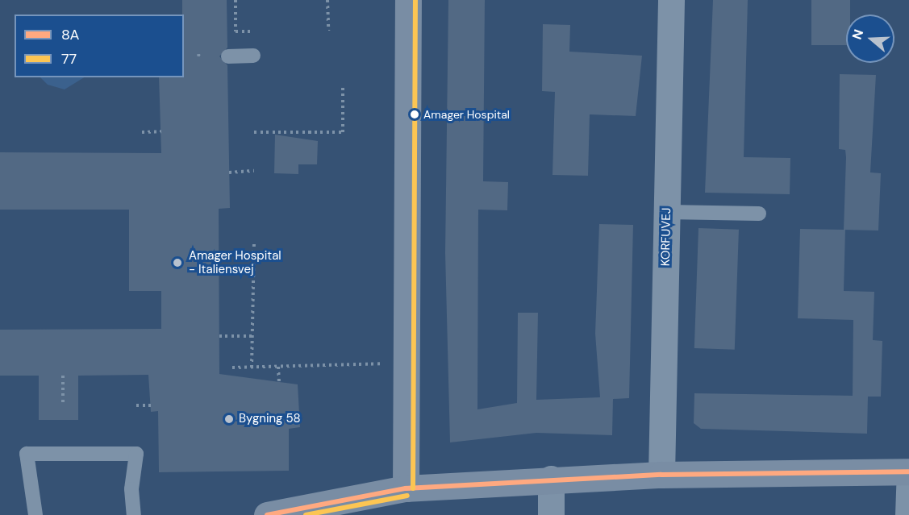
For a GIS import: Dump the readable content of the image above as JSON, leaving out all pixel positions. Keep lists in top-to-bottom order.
{
  "streets": {
    "street": ["KORFUVEJ"]
  },
  "places": ["Amager Hospital", "Amager Hospital - Italiensvej", "Bygning 58"],
  "lines": ["transit line 77", "transit line 8A"],
  "legend": ["8A", "77"],
  "north": "left"
}
